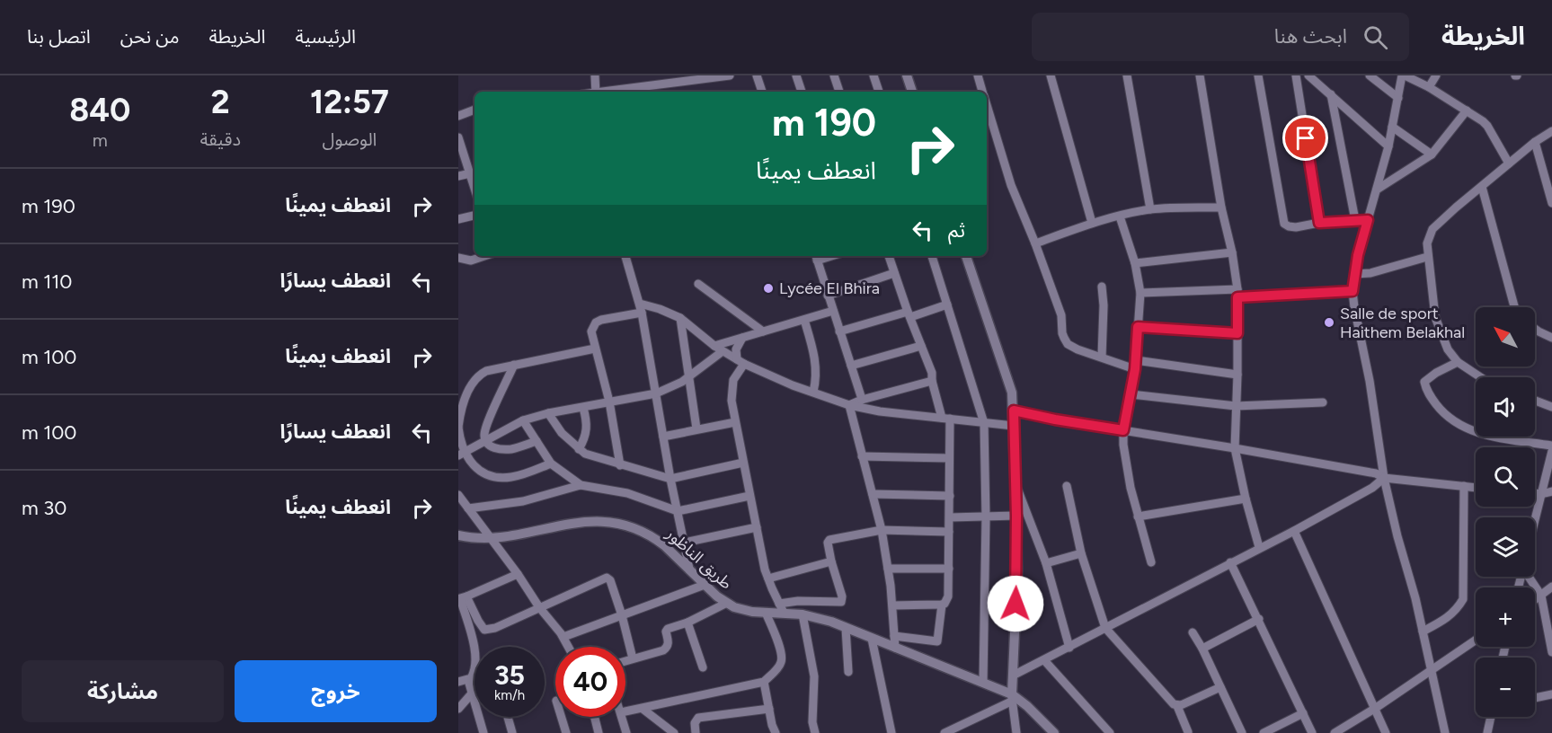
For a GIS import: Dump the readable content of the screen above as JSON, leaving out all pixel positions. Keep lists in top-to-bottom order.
{
  "streets": {
    "street": ["طريق الناظور"]
  },
  "places": ["Lycée El Bhira", "Salle de sport Haithem Belakhal"],
  "north": "top left",
  "page": {
    "header": "الخريطة",
    "search": "ابحث هنا",
    "nav": [
      "الرئيسية",
      "الخريطة",
      "من نحن",
      "اتصل بنا"
    ],
    "eta": [
      "12:57",
      "الوصول",
      "2",
      "دقيقة",
      "840",
      "m"
    ],
    "turn": ["190 m", "انعطف يمينًا"],
    "list": [
      {
        "name": "انعطف يمينًا",
        "value": "190 m"
      },
      {
        "name": "انعطف يسارًا",
        "value": "110 m"
      },
      {
        "name": "انعطف يمينًا",
        "value": "100 m"
      },
      {
        "name": "انعطف يسارًا",
        "value": "100 m"
      },
      {
        "name": "انعطف يمينًا",
        "value": "30 m"
      }
    ],
    "then": "ثم",
    "map_buttons": ["+", "−"],
    "speed": "35 km/h",
    "limit": "40",
    "buttons": ["خروج", "مشاركة"]
  }
}
